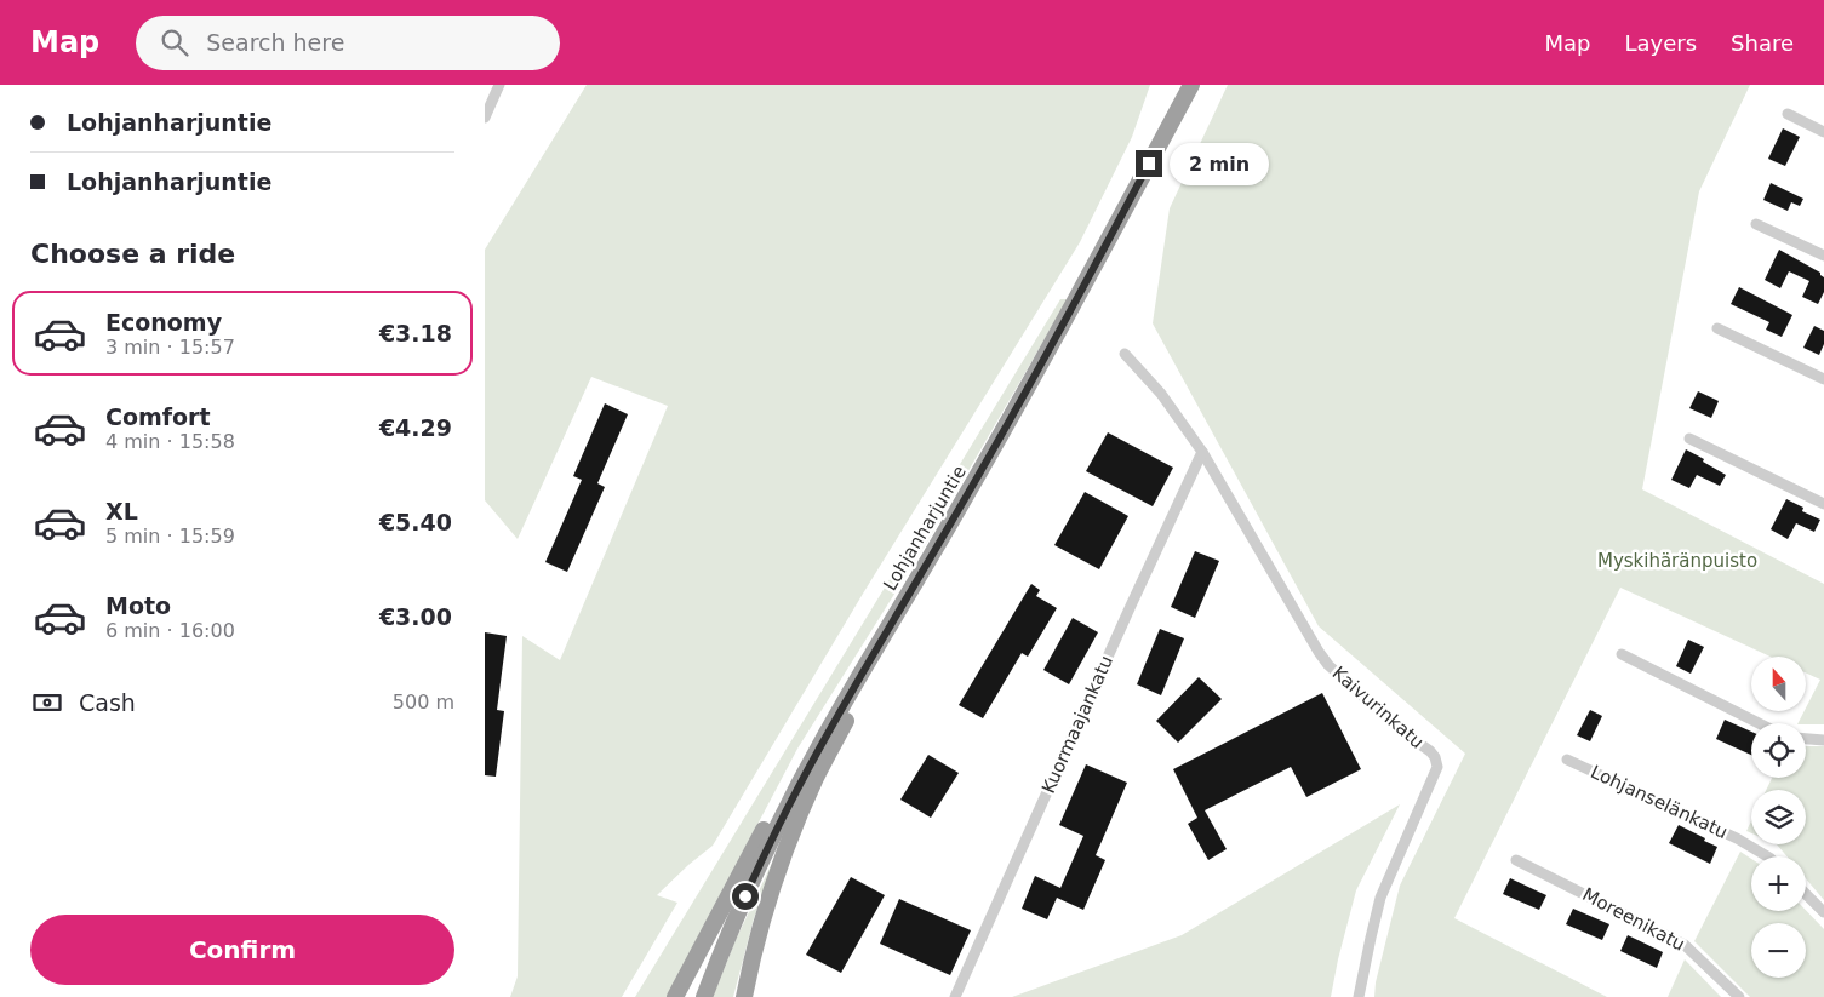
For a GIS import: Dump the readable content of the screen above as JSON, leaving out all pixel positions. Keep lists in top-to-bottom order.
{
  "streets": {
    "highway": ["Lohjanharjuntie"],
    "street": [
      "Kaivurinkatu",
      "Kuormaajankatu",
      "Lohjanselänkatu",
      "Moreenikatu"
    ]
  },
  "crossings": [
    ["Kaivurinkatu", "Kuormaajankatu"]
  ],
  "parks": ["Myskihäränpuisto"],
  "north": "top",
  "page": {
    "header": "Map",
    "search": "Search here",
    "nav": ["Map", "Layers", "Share"],
    "banner": ["Lohjanharjuntie", "Lohjanharjuntie"],
    "bubble": "2 min",
    "heading": "Choose a ride",
    "list": [
      {
        "name": "Economy",
        "note": "3 min · 15:57",
        "value": "€3.18"
      },
      {
        "name": "Comfort",
        "note": "4 min · 15:58",
        "value": "€4.29"
      },
      {
        "name": "XL",
        "note": "5 min · 15:59",
        "value": "€5.40"
      },
      {
        "name": "Moto",
        "note": "6 min · 16:00",
        "value": "€3.00"
      }
    ],
    "map_buttons": ["+", "−"],
    "pay": ["Cash", "500 m"],
    "buttons": "Confirm"
  }
}
